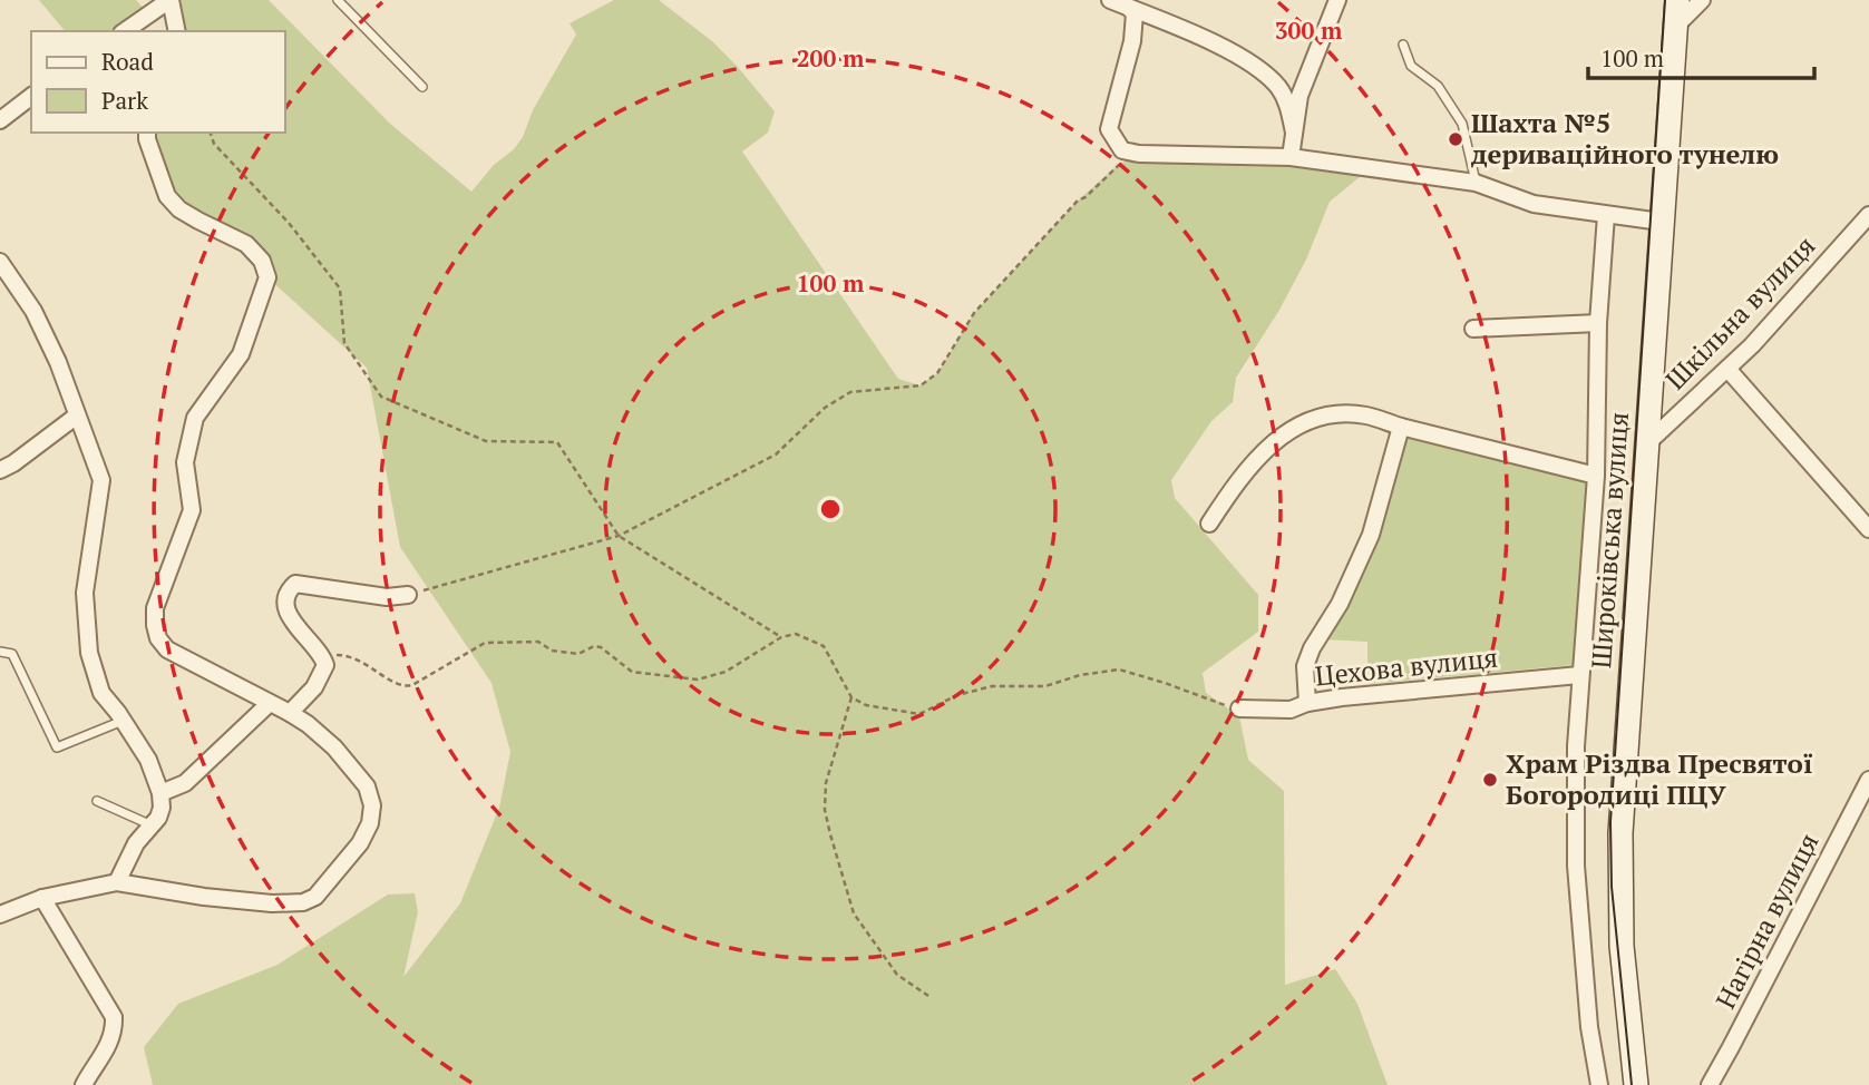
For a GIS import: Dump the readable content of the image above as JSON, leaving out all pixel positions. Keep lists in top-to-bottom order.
{
  "streets": {
    "main road": ["Широківська вулиця"],
    "street": ["Шкільна вулиця", "Цехова вулиця", "Нагірна вулиця"]
  },
  "crossings": [
    ["Шкільна вулиця", "Широківська вулиця"]
  ],
  "places": ["Шахта №5 дериваційного тунелю", "Храм Різдва Пресвятої Богородиці ПЦУ"],
  "legend": ["Road", "Park"],
  "scale_bar": "100 m",
  "rings": ["300 m", "200 m", "100 m"]
}
